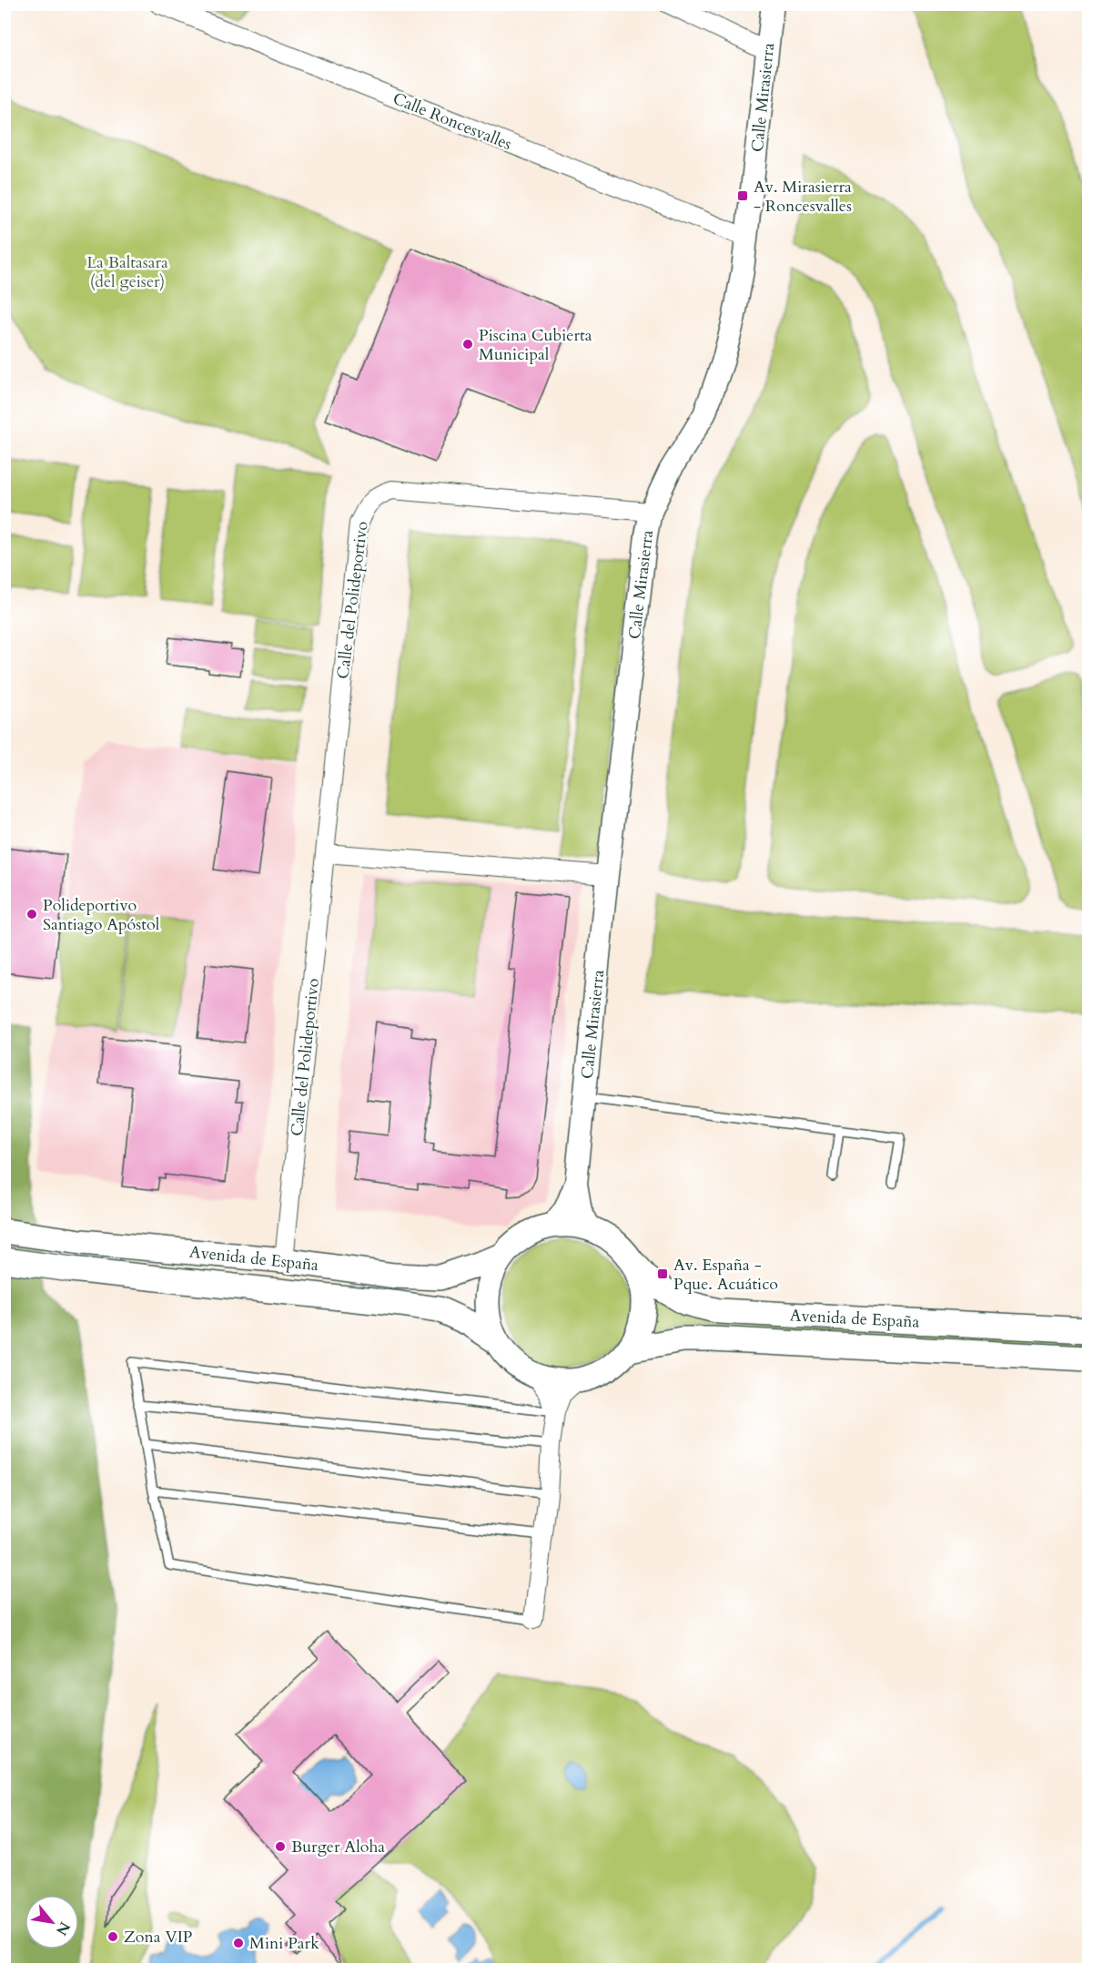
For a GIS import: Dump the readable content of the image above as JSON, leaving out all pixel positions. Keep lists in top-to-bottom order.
{
  "streets": {
    "main road": ["Avenida de España"],
    "street": ["Calle Mirasierra", "Calle Roncesvalles", "Calle del Polideportivo"]
  },
  "crossings": [
    ["Calle Mirasierra", "Calle Roncesvalles"],
    ["Calle Mirasierra", "Calle del Polideportivo"],
    ["Calle Mirasierra", "Avenida de España"],
    ["Calle del Polideportivo", "Avenida de España"]
  ],
  "parks": ["La Baltasara (del geiser)"],
  "places": {
    "transit": ["Av. Mirasierra - Roncesvalles", "Av. España - Pque. Acuático"],
    "other": [
      "Piscina Cubierta Municipal",
      "Polideportivo Santiago Apóstol",
      "Burger Aloha",
      "Zona VIP",
      "Mini Park"
    ]
  },
  "north": "bottom right"
}
